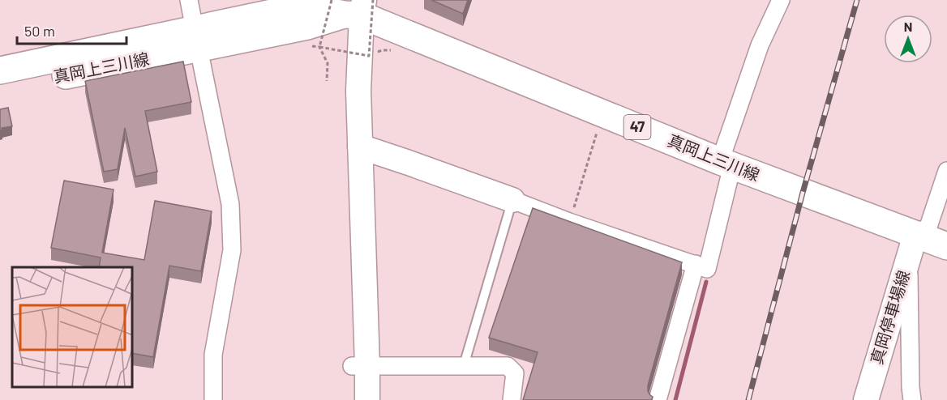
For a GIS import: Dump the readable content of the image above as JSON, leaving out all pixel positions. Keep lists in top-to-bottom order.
{
  "streets": {
    "main road": ["真岡上三川線", "47"],
    "street": ["真岡停車場線"]
  },
  "crossings": [
    ["真岡上三川線", "真岡停車場線"]
  ],
  "scale_bar": "50 m",
  "north": "top"
}
